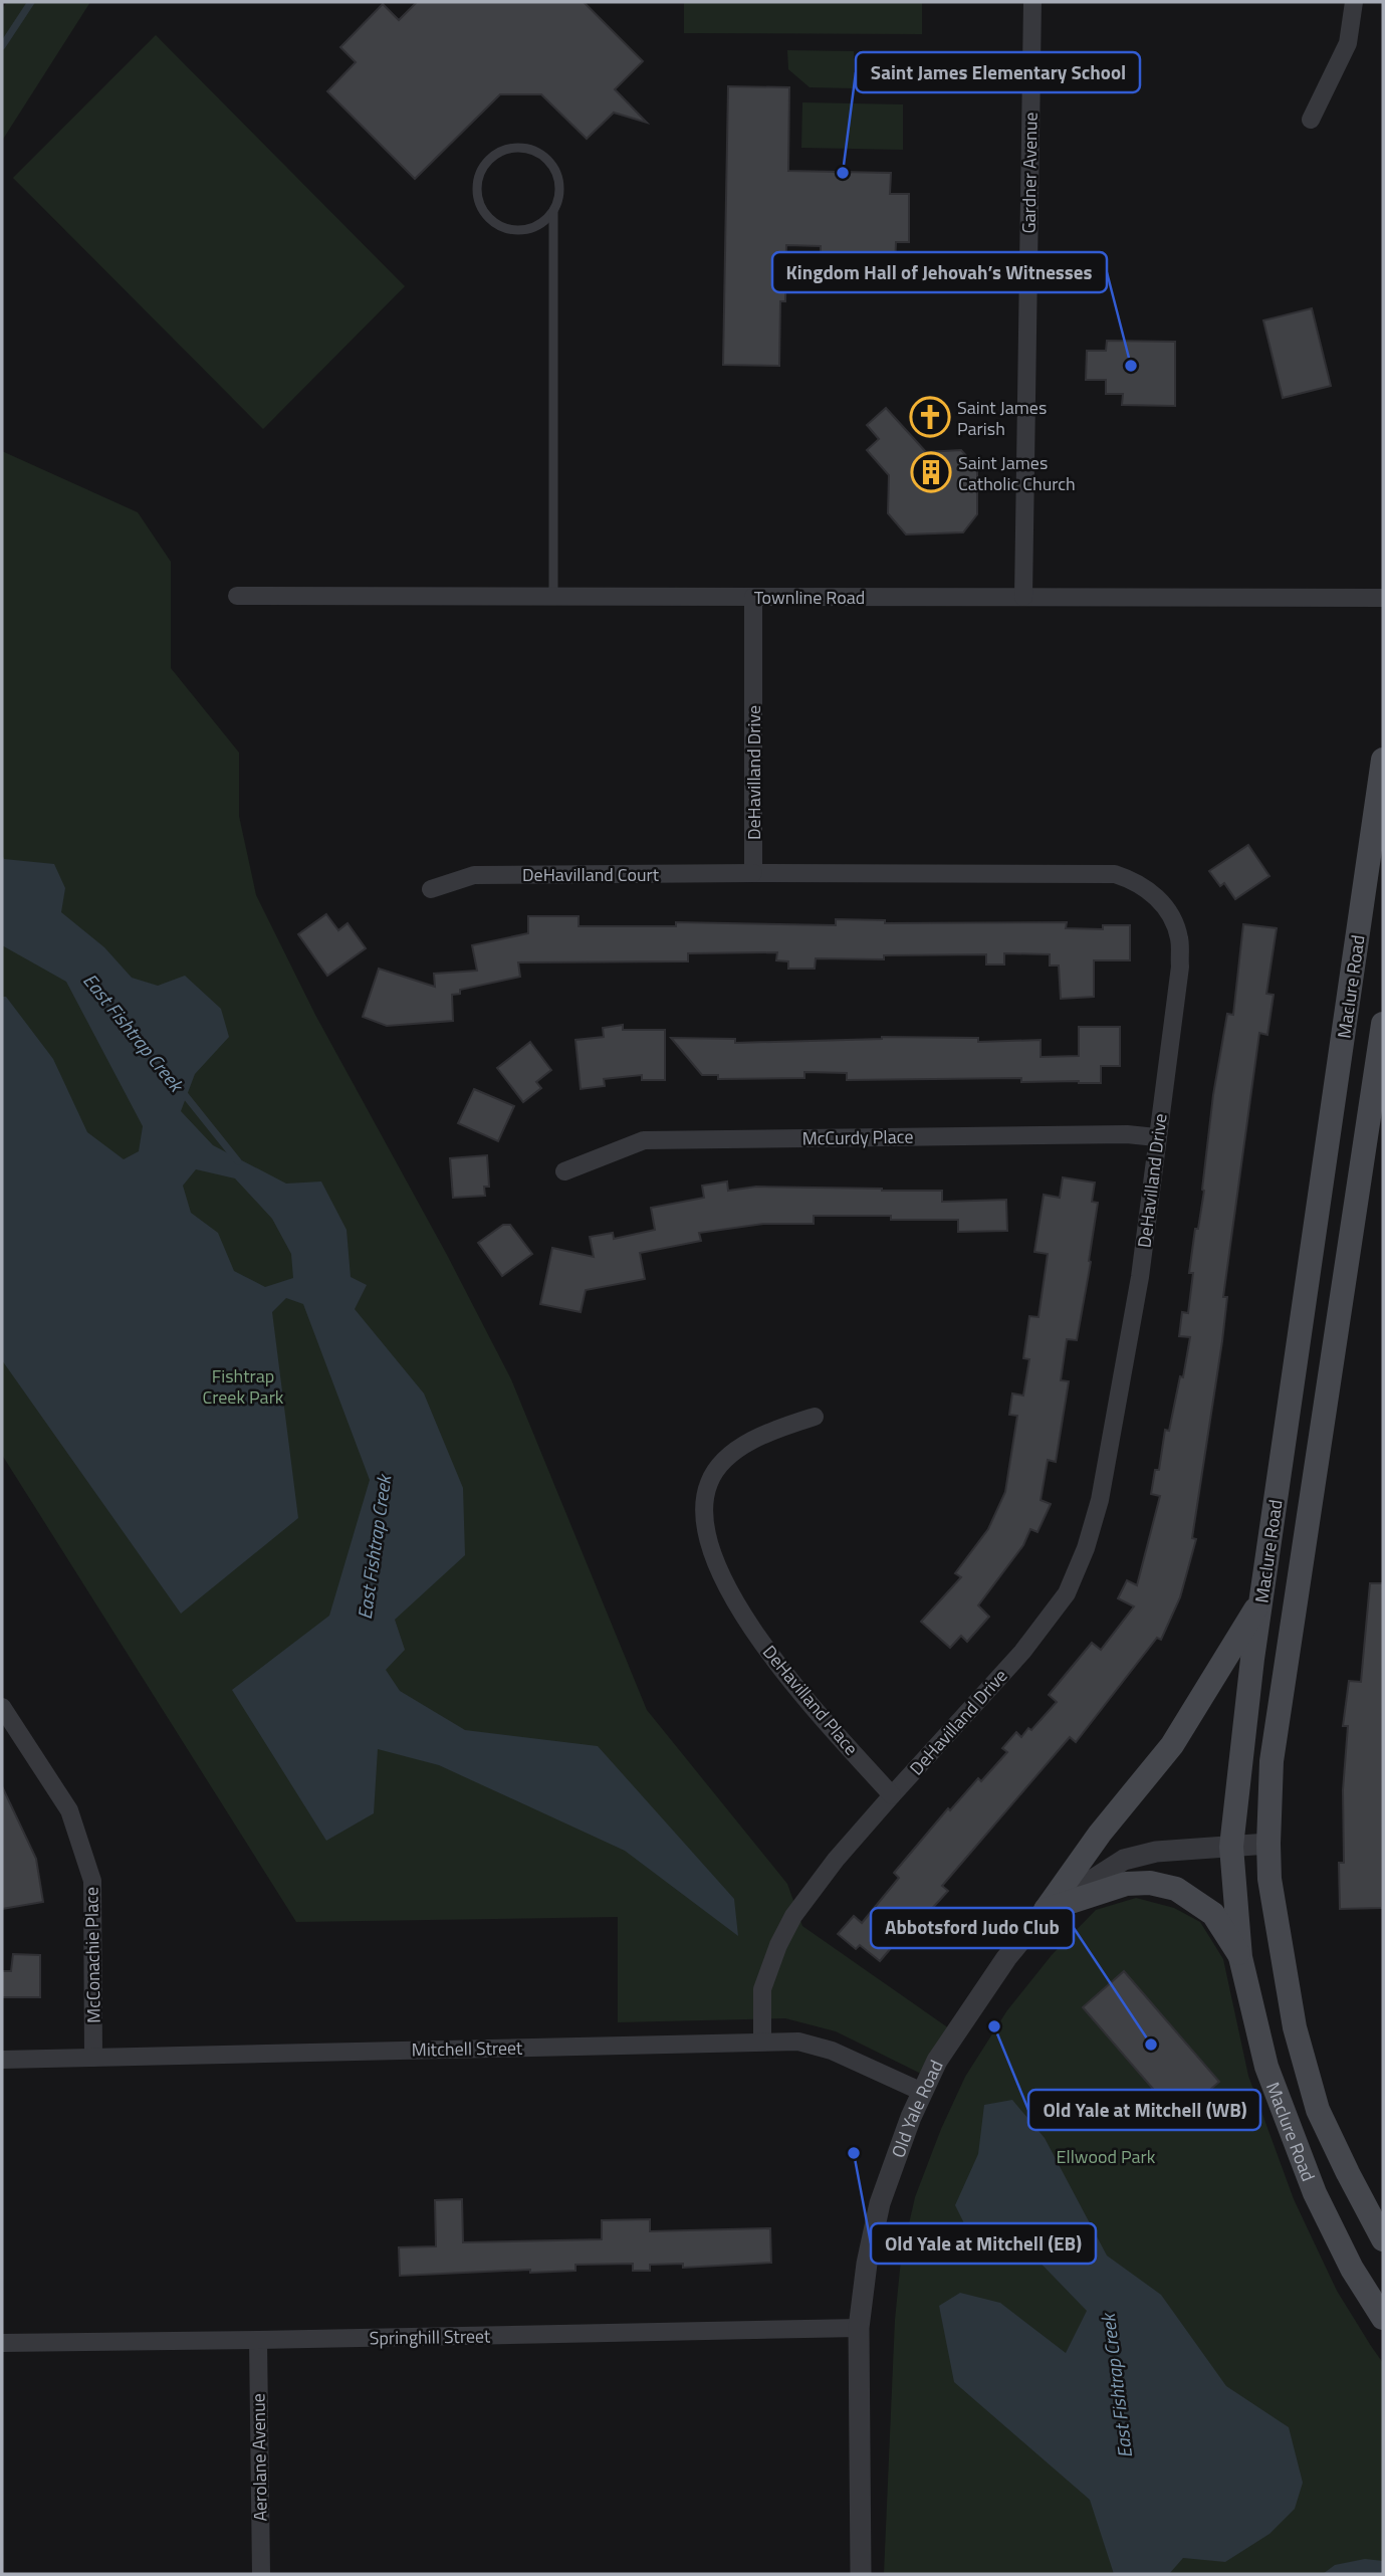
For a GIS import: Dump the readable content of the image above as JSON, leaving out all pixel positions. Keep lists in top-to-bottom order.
{
  "streets": {
    "main road": ["Maclure Road"],
    "street": [
      "Gardner Avenue",
      "Townline Road",
      "DeHavilland Drive",
      "DeHavilland Court",
      "McCurdy Place",
      "DeHavilland Place",
      "McConachie Place",
      "Mitchell Street",
      "Old Yale Road",
      "Springhill Street",
      "Aerolane Avenue"
    ]
  },
  "crossings": [
    ["Gardner Avenue", "Townline Road"],
    ["Townline Road", "DeHavilland Drive"],
    ["DeHavilland Drive", "DeHavilland Court"],
    ["DeHavilland Drive", "McCurdy Place"],
    ["DeHavilland Drive", "DeHavilland Place"],
    ["DeHavilland Drive", "Mitchell Street"],
    ["Maclure Road", "Old Yale Road"],
    ["McConachie Place", "Mitchell Street"],
    ["Mitchell Street", "Old Yale Road"],
    ["Old Yale Road", "Springhill Street"],
    ["Springhill Street", "Aerolane Avenue"]
  ],
  "water": ["East Fishtrap Creek"],
  "parks": ["Fishtrap Creek Park", "Ellwood Park"],
  "places": {
    "other": [
      "Saint James Elementary School",
      "Kingdom Hall of Jehovah’s Witnesses",
      "Old Yale at Mitchell (WB)",
      "Abbotsford Judo Club",
      "Old Yale at Mitchell (EB)"
    ],
    "church": ["Saint James Parish"],
    "building": ["Saint James Catholic Church"]
  }
}
